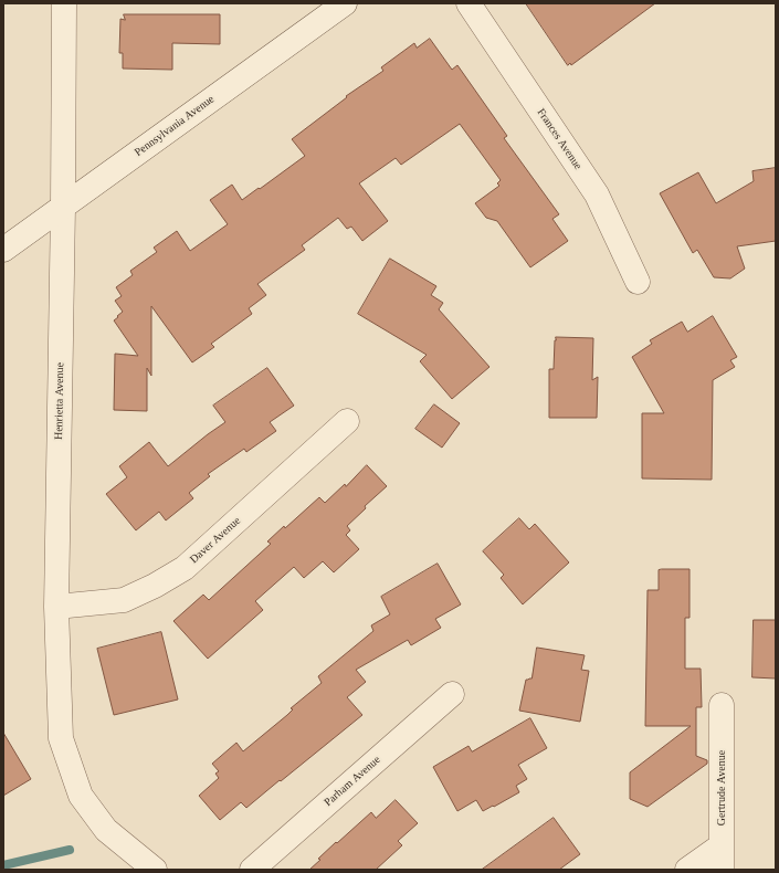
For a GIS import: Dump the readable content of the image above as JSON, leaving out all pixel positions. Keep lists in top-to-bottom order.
{
  "streets": {
    "street": [
      "Pennsylvania Avenue",
      "Frances Avenue",
      "Henrietta Avenue",
      "Daver Avenue",
      "Parham Avenue",
      "Gertrude Avenue"
    ]
  },
  "crossings": [
    ["Pennsylvania Avenue", "Henrietta Avenue"],
    ["Henrietta Avenue", "Daver Avenue"]
  ]
}
